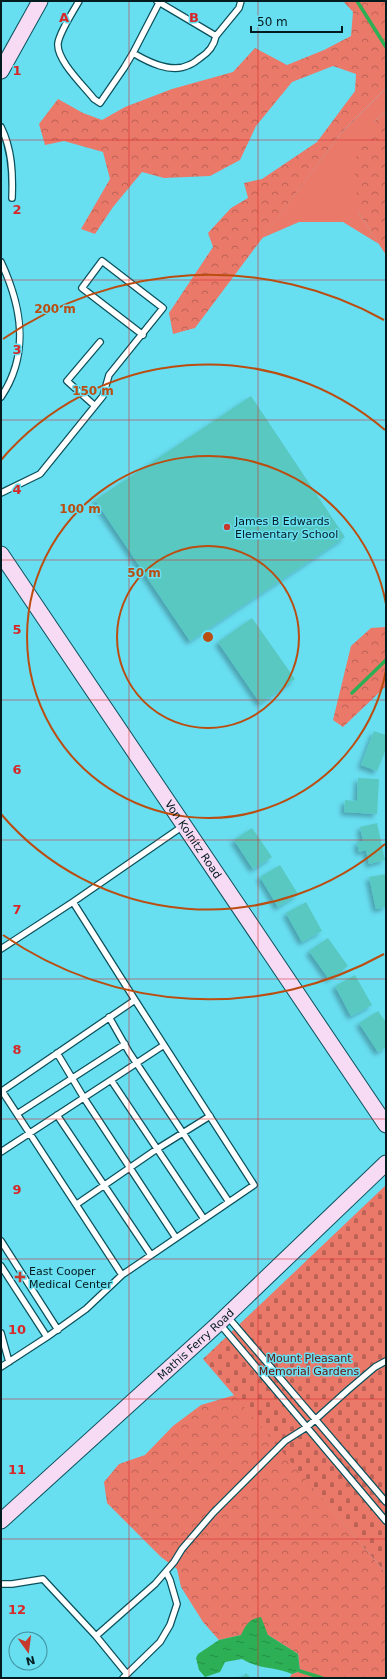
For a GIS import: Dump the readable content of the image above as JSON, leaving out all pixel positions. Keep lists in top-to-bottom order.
{
  "streets": {
    "street": ["Von Kolnitz Road", "Mathis Ferry Road"]
  },
  "parks": ["Mount Pleasant Memorial Gardens"],
  "places": {
    "other": ["James B Edwards Elementary School"],
    "health": ["East Cooper Medical Center"]
  },
  "scale_bar": "50 m",
  "north": "bottom",
  "grid": {
    "columns": ["A", "B"],
    "rows": [
      "1",
      "2",
      "3",
      "4",
      "5",
      "6",
      "7",
      "8",
      "9",
      "10",
      "11",
      "12"
    ]
  },
  "rings": [
    "200 m",
    "150 m",
    "100 m",
    "50 m"
  ]
}
